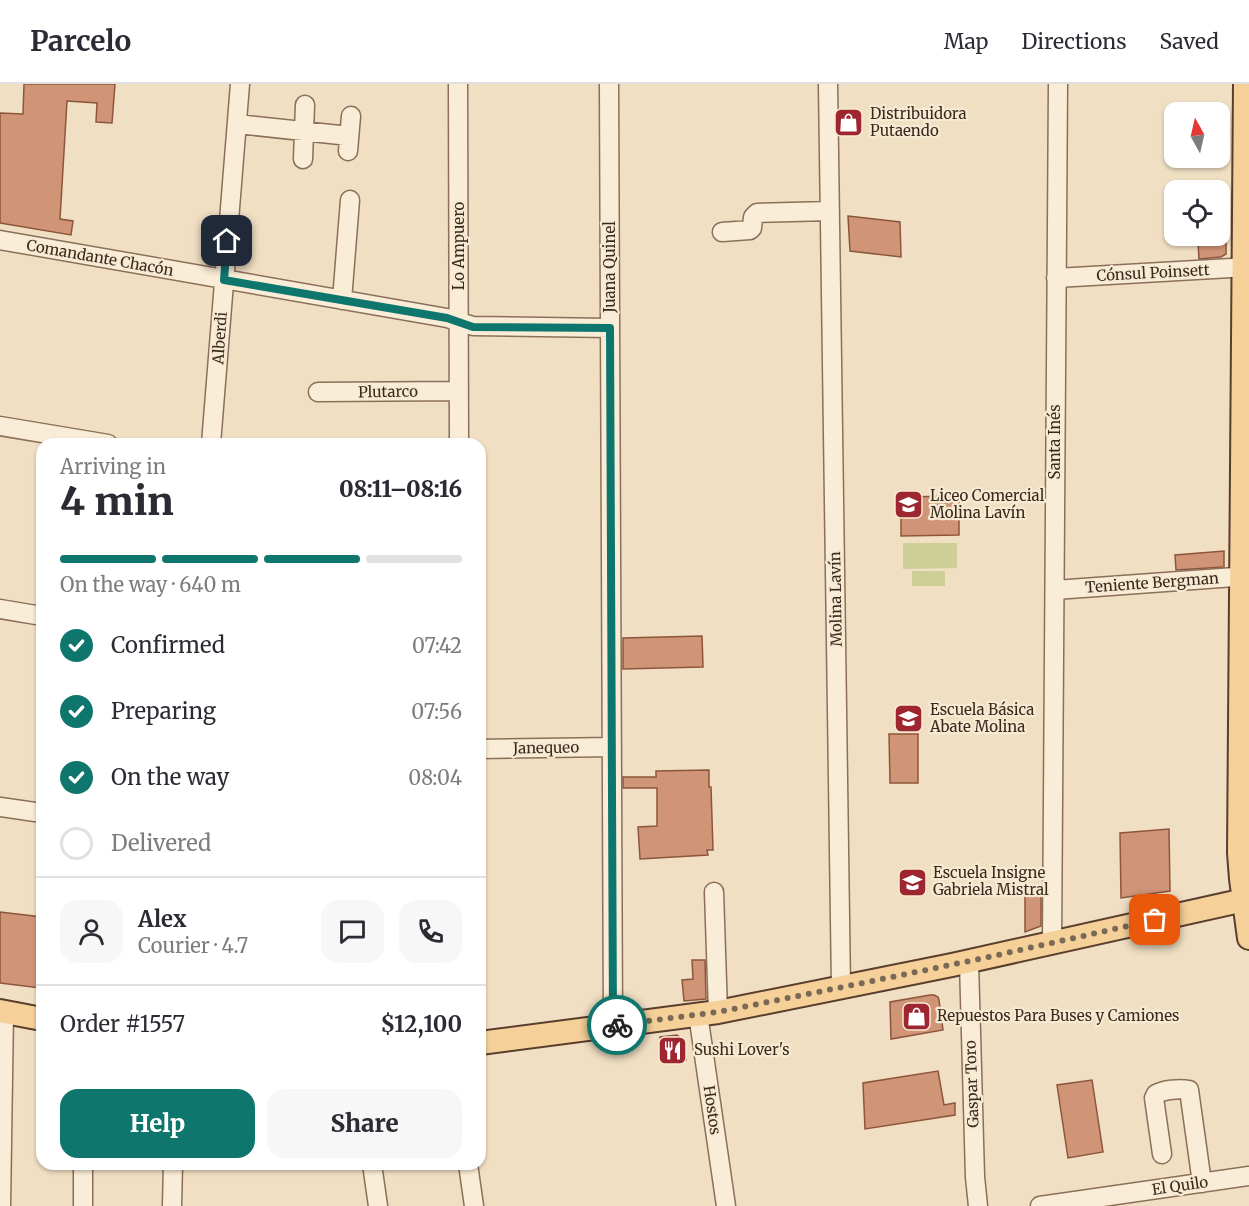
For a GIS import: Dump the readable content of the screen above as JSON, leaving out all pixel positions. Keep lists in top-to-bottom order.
{
  "streets": {
    "street": [
      "Lo Ampuero",
      "Comandante Chacón",
      "Juana Quinel",
      "Cónsul Poinsett",
      "Alberdi",
      "Plutarco",
      "Santa Inés",
      "Teniente Bergman",
      "Molina Lavín",
      "Janequeo",
      "Gaspar Toro",
      "Hostos",
      "El Quilo"
    ]
  },
  "crossings": [
    ["Lo Ampuero", "Comandante Chacón"],
    ["Lo Ampuero", "Plutarco"],
    ["Comandante Chacón", "Juana Quinel"],
    ["Comandante Chacón", "Alberdi"],
    ["Juana Quinel", "Janequeo"],
    ["Cónsul Poinsett", "Santa Inés"],
    ["Santa Inés", "Teniente Bergman"]
  ],
  "places": {
    "shop": ["Distribuidora Putaendo", "Repuestos Para Buses y Camiones"],
    "school or university": ["Liceo Comercial Molina Lavín", "Escuela Básica Abate Molina", "Escuela Insigne Gabriela Mistral"],
    "restaurant": ["Sushi Lover's"]
  },
  "north": "top",
  "page": {
    "header": "Parcelo",
    "nav": ["Map", "Directions", "Saved"],
    "heading": ["4 min", "Arriving in", "08:11–08:16"],
    "panel": [
      "Alex",
      "Courier · 4.7",
      "Order #1557",
      "$12,100"
    ],
    "bar": "On the way · 640 m",
    "list": [
      ["Confirmed", "07:42"],
      ["Preparing", "07:56"],
      ["On the way", "08:04"],
      "Delivered"
    ],
    "buttons": ["Help", "Share"]
  }
}
